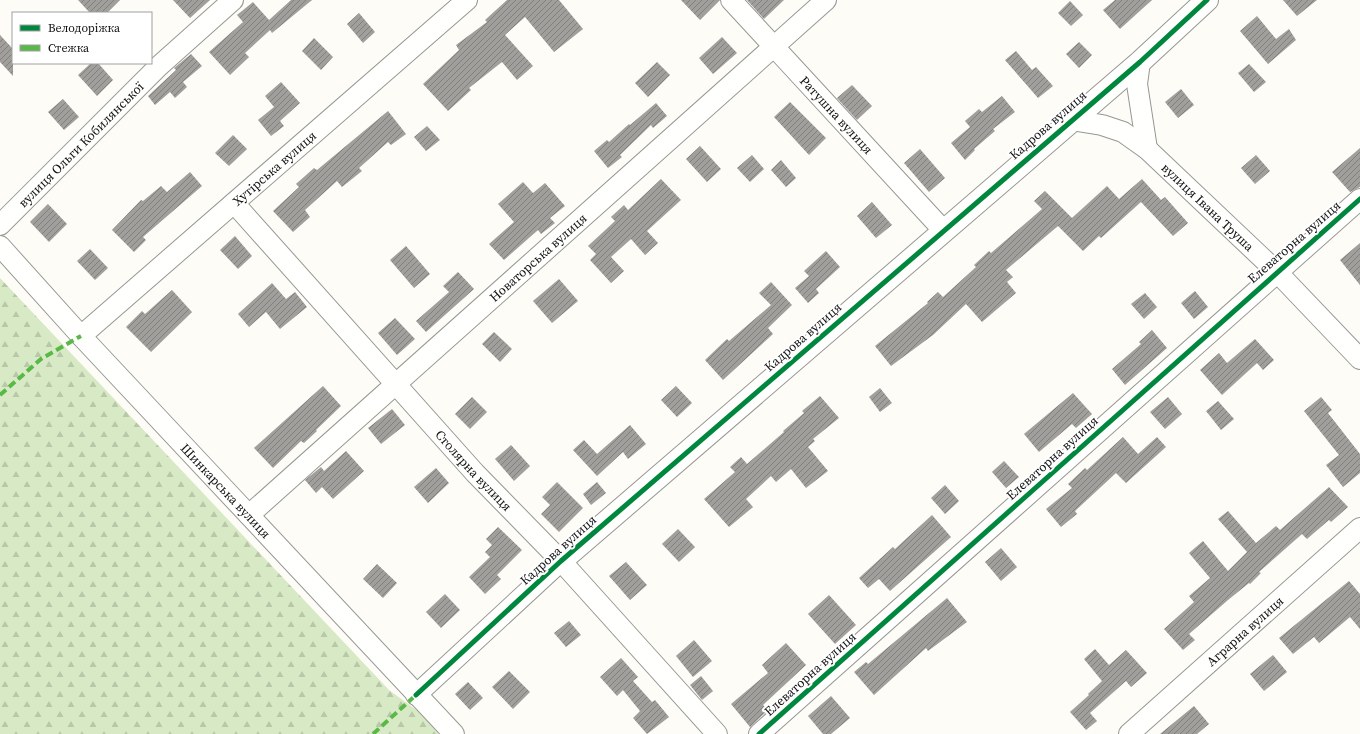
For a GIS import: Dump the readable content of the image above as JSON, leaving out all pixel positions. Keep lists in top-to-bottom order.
{
  "streets": {
    "street": [
      "Ратушна вулиця",
      "Кадрова вулиця",
      "вулиця Ольги Кобилянської",
      "Хутірська вулиця",
      "вулиця Івана Труша",
      "Елеваторна вулиця",
      "Новаторська вулиця",
      "Столярна вулиця",
      "Шинкарська вулиця",
      "Аграрна вулиця"
    ]
  },
  "crossings": [
    ["Ратушна вулиця", "Кадрова вулиця"],
    ["Ратушна вулиця", "Новаторська вулиця"],
    ["Кадрова вулиця", "вулиця Івана Труша"],
    ["Кадрова вулиця", "Столярна вулиця"],
    ["Кадрова вулиця", "Шинкарська вулиця"],
    ["Хутірська вулиця", "Столярна вулиця"],
    ["Хутірська вулиця", "Шинкарська вулиця"],
    ["вулиця Івана Труша", "Елеваторна вулиця"],
    ["Новаторська вулиця", "Столярна вулиця"],
    ["Новаторська вулиця", "Шинкарська вулиця"]
  ],
  "legend": ["Велодоріжка", "Стежка"]
}
